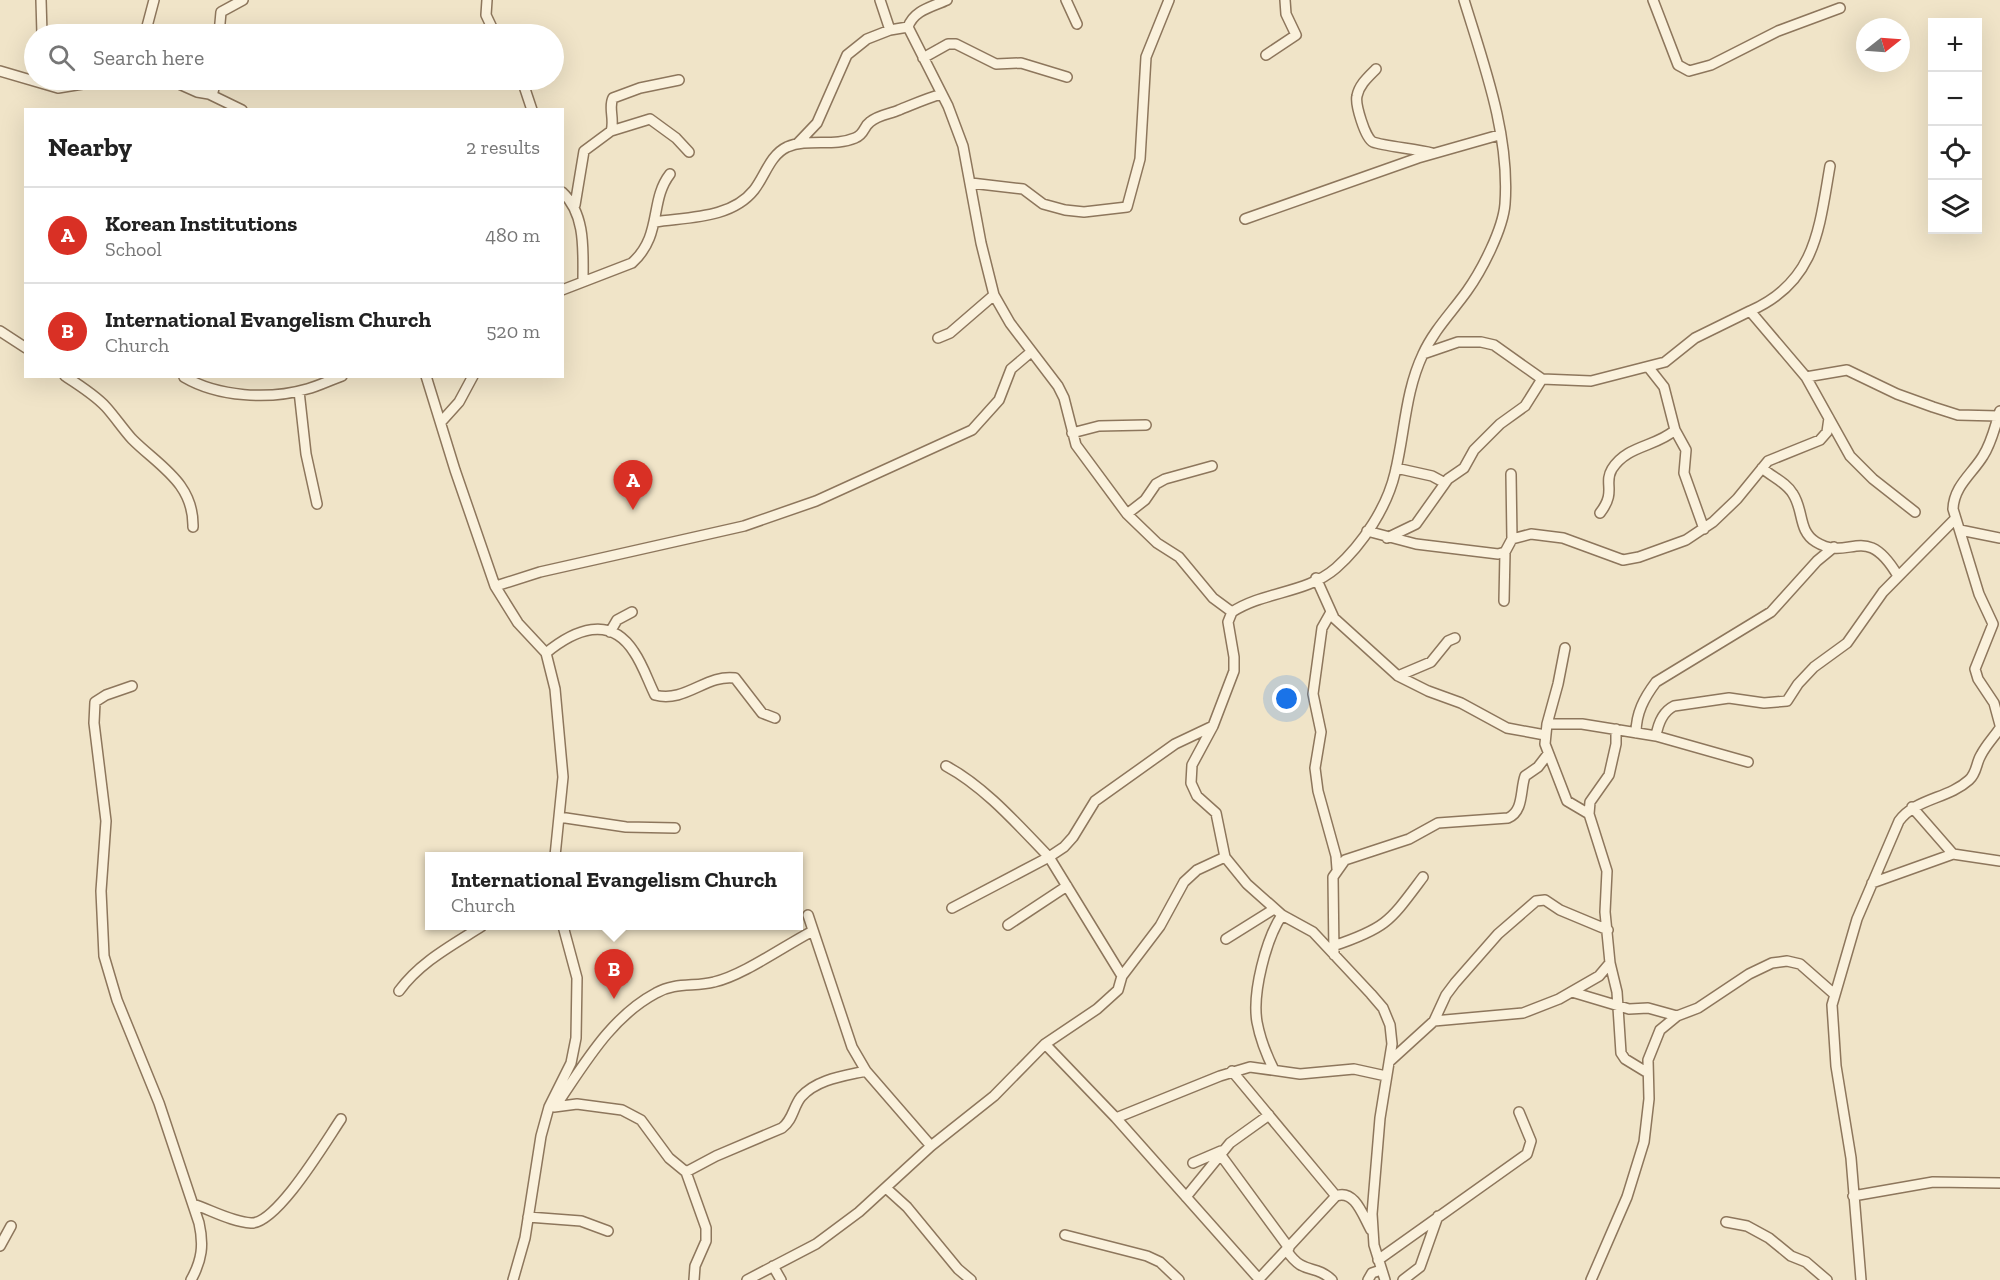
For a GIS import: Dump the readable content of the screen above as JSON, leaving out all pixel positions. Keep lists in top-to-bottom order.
{
  "north": "right",
  "page": {
    "map_buttons": ["+", "−"],
    "search": "Search here",
    "heading": ["Nearby", "2 results"],
    "list": [
      {
        "mark": "A",
        "name": "Korean Institutions",
        "note": "School",
        "value": "480 m"
      },
      {
        "mark": "B",
        "name": "International Evangelism Church",
        "note": "Church",
        "value": "520 m"
      }
    ],
    "pins": ["A", "B"],
    "popup": ["International Evangelism Church", "Church"]
  }
}
